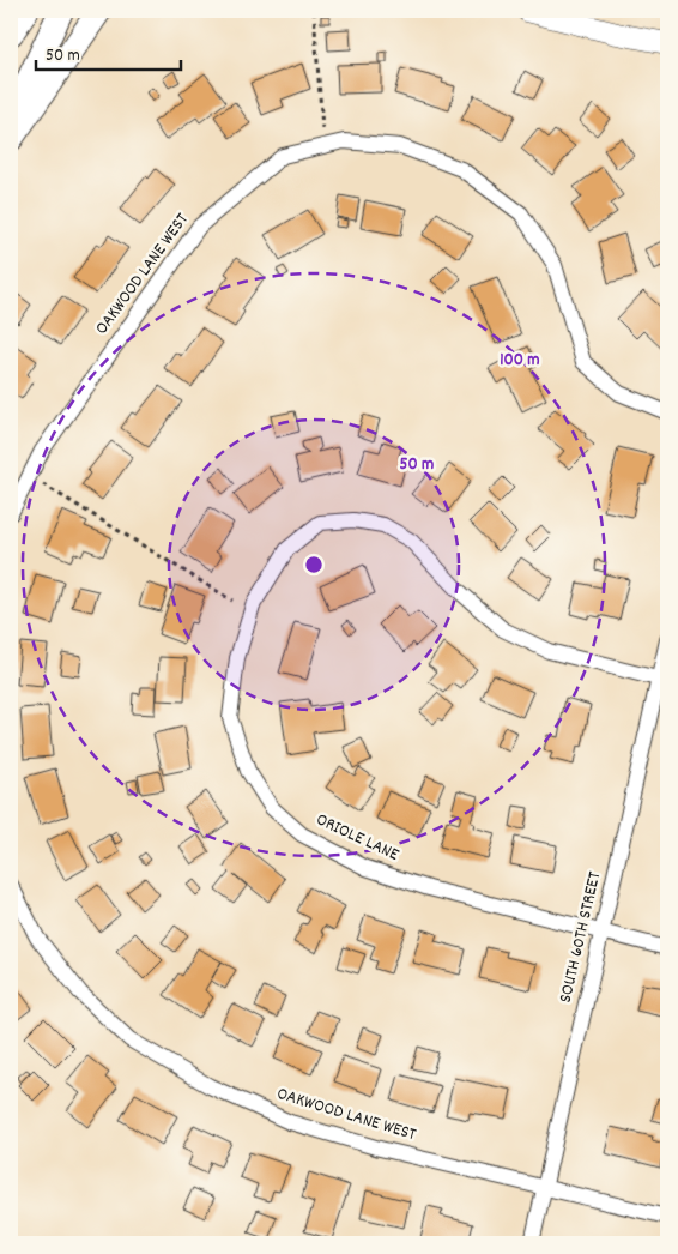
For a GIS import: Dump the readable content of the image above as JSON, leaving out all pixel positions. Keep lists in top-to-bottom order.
{
  "streets": {
    "street": ["OAKWOOD LANE WEST", "ORIOLE LANE", "SOUTH 60TH STREET"]
  },
  "crossings": [
    ["OAKWOOD LANE WEST", "SOUTH 60TH STREET"],
    ["ORIOLE LANE", "SOUTH 60TH STREET"]
  ],
  "scale_bar": "50 m",
  "rings": ["100 m", "50 m"]
}
